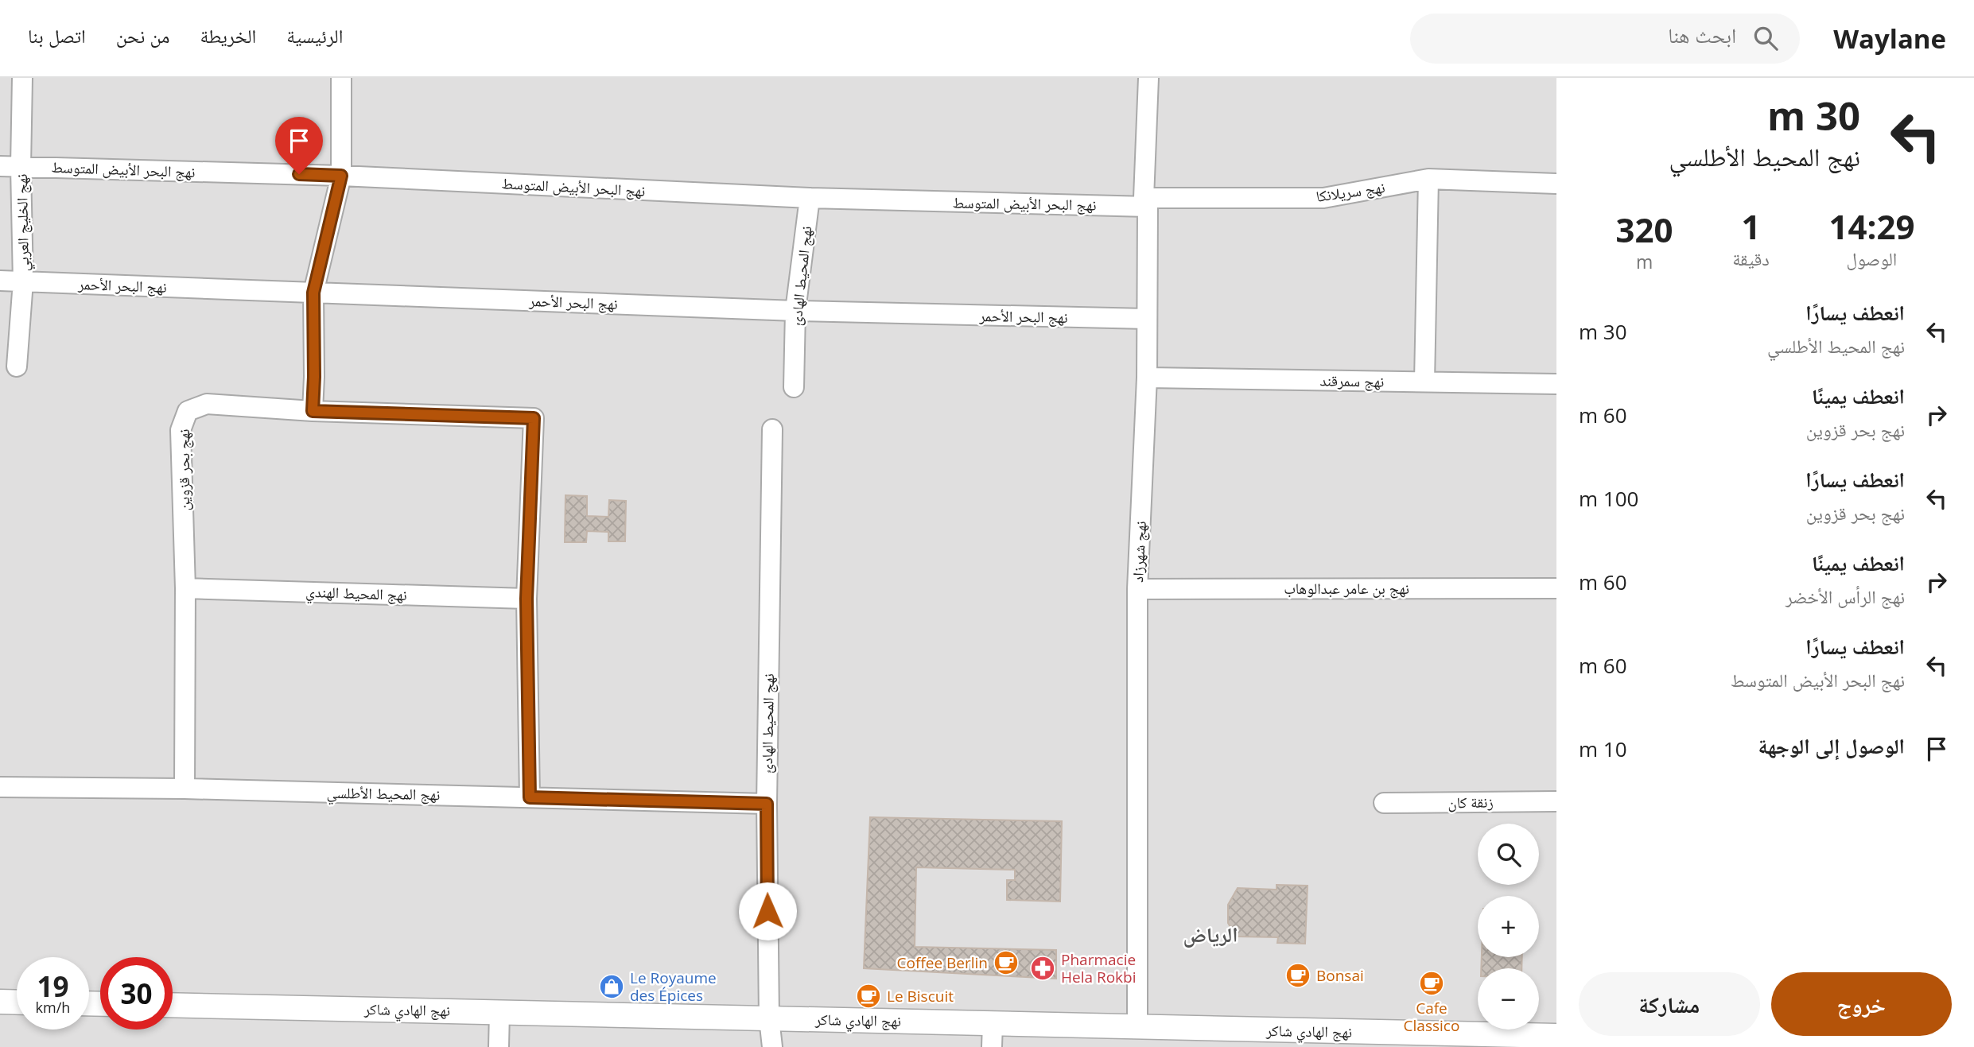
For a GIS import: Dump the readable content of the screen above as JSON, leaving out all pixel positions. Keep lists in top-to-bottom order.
{
  "streets": {
    "street": [
      "نهج البحر الأبيض المتوسط",
      "نهج سريلانكا",
      "نهج الخليج العربي",
      "نهج المحيط الهادئ",
      "نهج البحر الأحمر",
      "نهج سمرقند",
      "نهج بحر قزوين",
      "نهج شهرزاد",
      "نهج بن عامر عبدالوهاب",
      "نهج المحيط الهندي",
      "نهج المحيط الأطلسي",
      "زنقة كان",
      "نهج الهادي شاكر"
    ]
  },
  "crossings": [
    ["نهج البحر الأبيض المتوسط", "نهج سريلانكا"],
    ["نهج البحر الأبيض المتوسط", "نهج الخليج العربي"],
    ["نهج البحر الأبيض المتوسط", "نهج المحيط الهادئ"],
    ["نهج البحر الأبيض المتوسط", "نهج شهرزاد"],
    ["نهج سريلانكا", "نهج شهرزاد"],
    ["نهج الخليج العربي", "نهج البحر الأحمر"],
    ["نهج المحيط الهادئ", "نهج البحر الأحمر"],
    ["نهج المحيط الهادئ", "نهج المحيط الأطلسي"],
    ["نهج المحيط الهادئ", "نهج الهادي شاكر"],
    ["نهج البحر الأحمر", "نهج شهرزاد"],
    ["نهج سمرقند", "نهج شهرزاد"],
    ["نهج بحر قزوين", "نهج المحيط الهندي"],
    ["نهج بحر قزوين", "نهج المحيط الأطلسي"],
    ["نهج شهرزاد", "نهج بن عامر عبدالوهاب"],
    ["نهج شهرزاد", "نهج الهادي شاكر"]
  ],
  "districts": ["الرياض"],
  "places": {
    "cafe": [
      "Coffee Berlin",
      "Bonsai",
      "Cafe Classico",
      "Le Biscuit"
    ],
    "pharmacy": ["Pharmacie Hela Rokbi"],
    "shop": ["Le Royaume des Épices"]
  },
  "page": {
    "header": "Waylane",
    "search": "ابحث هنا",
    "nav": [
      "الرئيسية",
      "الخريطة",
      "من نحن",
      "اتصل بنا"
    ],
    "turn": ["30 m", "نهج المحيط الأطلسي"],
    "eta": [
      "14:29",
      "الوصول",
      "1",
      "دقيقة",
      "320",
      "m"
    ],
    "list": [
      {
        "name": "انعطف يسارًا",
        "note": "نهج المحيط الأطلسي",
        "value": "30 m"
      },
      {
        "name": "انعطف يمينًا",
        "note": "نهج بحر قزوين",
        "value": "60 m"
      },
      {
        "name": "انعطف يسارًا",
        "note": "نهج بحر قزوين",
        "value": "100 m"
      },
      {
        "name": "انعطف يمينًا",
        "note": "نهج الرأس الأخضر",
        "value": "60 m"
      },
      {
        "name": "انعطف يسارًا",
        "note": "نهج البحر الأبيض المتوسط",
        "value": "60 m"
      },
      {
        "name": "الوصول إلى الوجهة",
        "value": "10 m"
      }
    ],
    "map_buttons": ["+", "−"],
    "speed": "19 km/h",
    "limit": "30",
    "buttons": ["خروج", "مشاركة"]
  }
}
